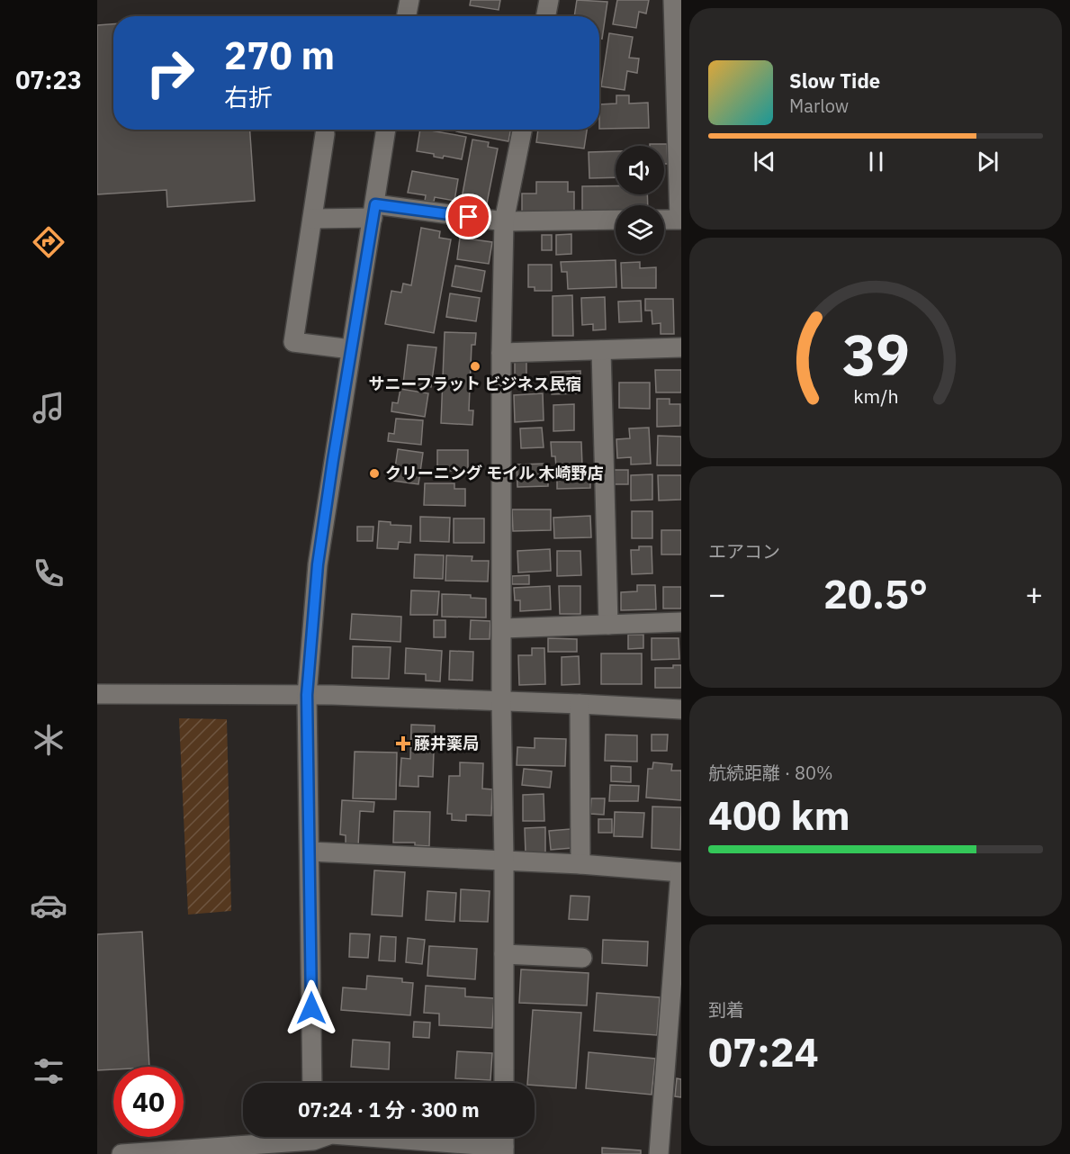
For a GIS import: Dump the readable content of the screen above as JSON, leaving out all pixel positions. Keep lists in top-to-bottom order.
{
  "places": {
    "other": ["サニーフラット ビジネス民宿", "クリーニング モイル 木崎野店"],
    "health": ["藤井薬局"]
  },
  "page": {
    "tabs": "07:23",
    "turn": ["270 m", "右折"],
    "song": ["Slow Tide", "Marlow"],
    "tile": [
      "エアコン",
      ["航続距離 · 80%", "400 km"],
      ["到着", "07:24"]
    ],
    "heat": ["−", "20.5°", "+"],
    "limit": "40",
    "trip": "07:24 · 1 分 · 300 m",
    "gauge": ["39", "km/h"]
  }
}
